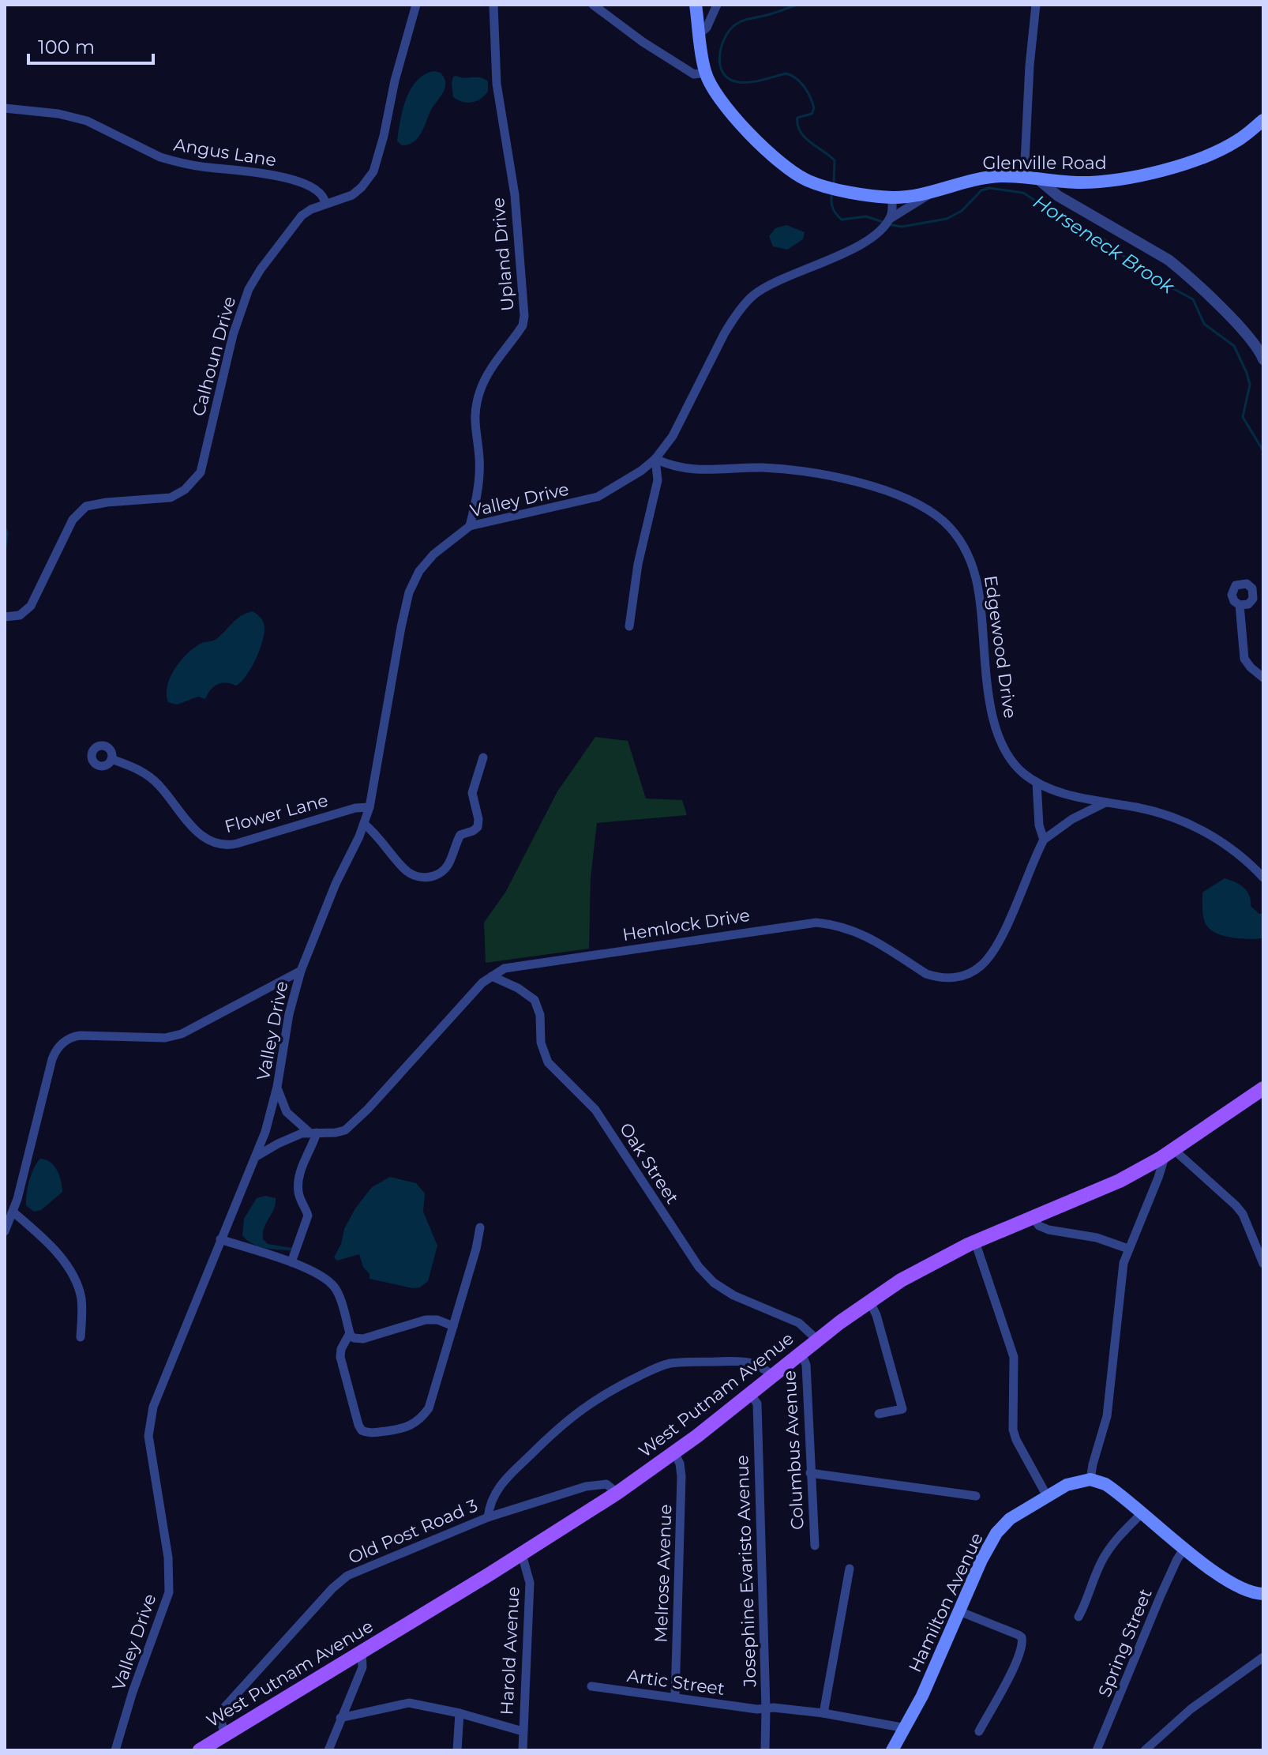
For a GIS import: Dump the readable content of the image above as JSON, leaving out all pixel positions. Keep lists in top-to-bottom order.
{
  "streets": {
    "main road": ["Glenville Road", "West Putnam Avenue", "Hamilton Avenue"],
    "street": [
      "Angus Lane",
      "Upland Drive",
      "Calhoun Drive",
      "Valley Drive",
      "Edgewood Drive",
      "Flower Lane",
      "Hemlock Drive",
      "Oak Street",
      "Columbus Avenue",
      "Old Post Road 3",
      "Josephine Evaristo Avenue",
      "Melrose Avenue",
      "Spring Street",
      "Harold Avenue",
      "Artic Street"
    ]
  },
  "crossings": [
    ["Angus Lane", "Calhoun Drive"],
    ["Glenville Road", "Valley Drive"],
    ["Upland Drive", "Valley Drive"],
    ["Valley Drive", "Edgewood Drive"],
    ["Valley Drive", "Flower Lane"],
    ["Valley Drive", "Hemlock Drive"],
    ["Hemlock Drive", "Oak Street"],
    ["Oak Street", "West Putnam Avenue"],
    ["West Putnam Avenue", "Columbus Avenue"],
    ["West Putnam Avenue", "Old Post Road 3"],
    ["West Putnam Avenue", "Josephine Evaristo Avenue"],
    ["West Putnam Avenue", "Melrose Avenue"],
    ["West Putnam Avenue", "Harold Avenue"],
    ["Josephine Evaristo Avenue", "Artic Street"],
    ["Melrose Avenue", "Artic Street"],
    ["Hamilton Avenue", "Artic Street"]
  ],
  "water": ["Horseneck Brook"],
  "scale_bar": "100 m"
}
